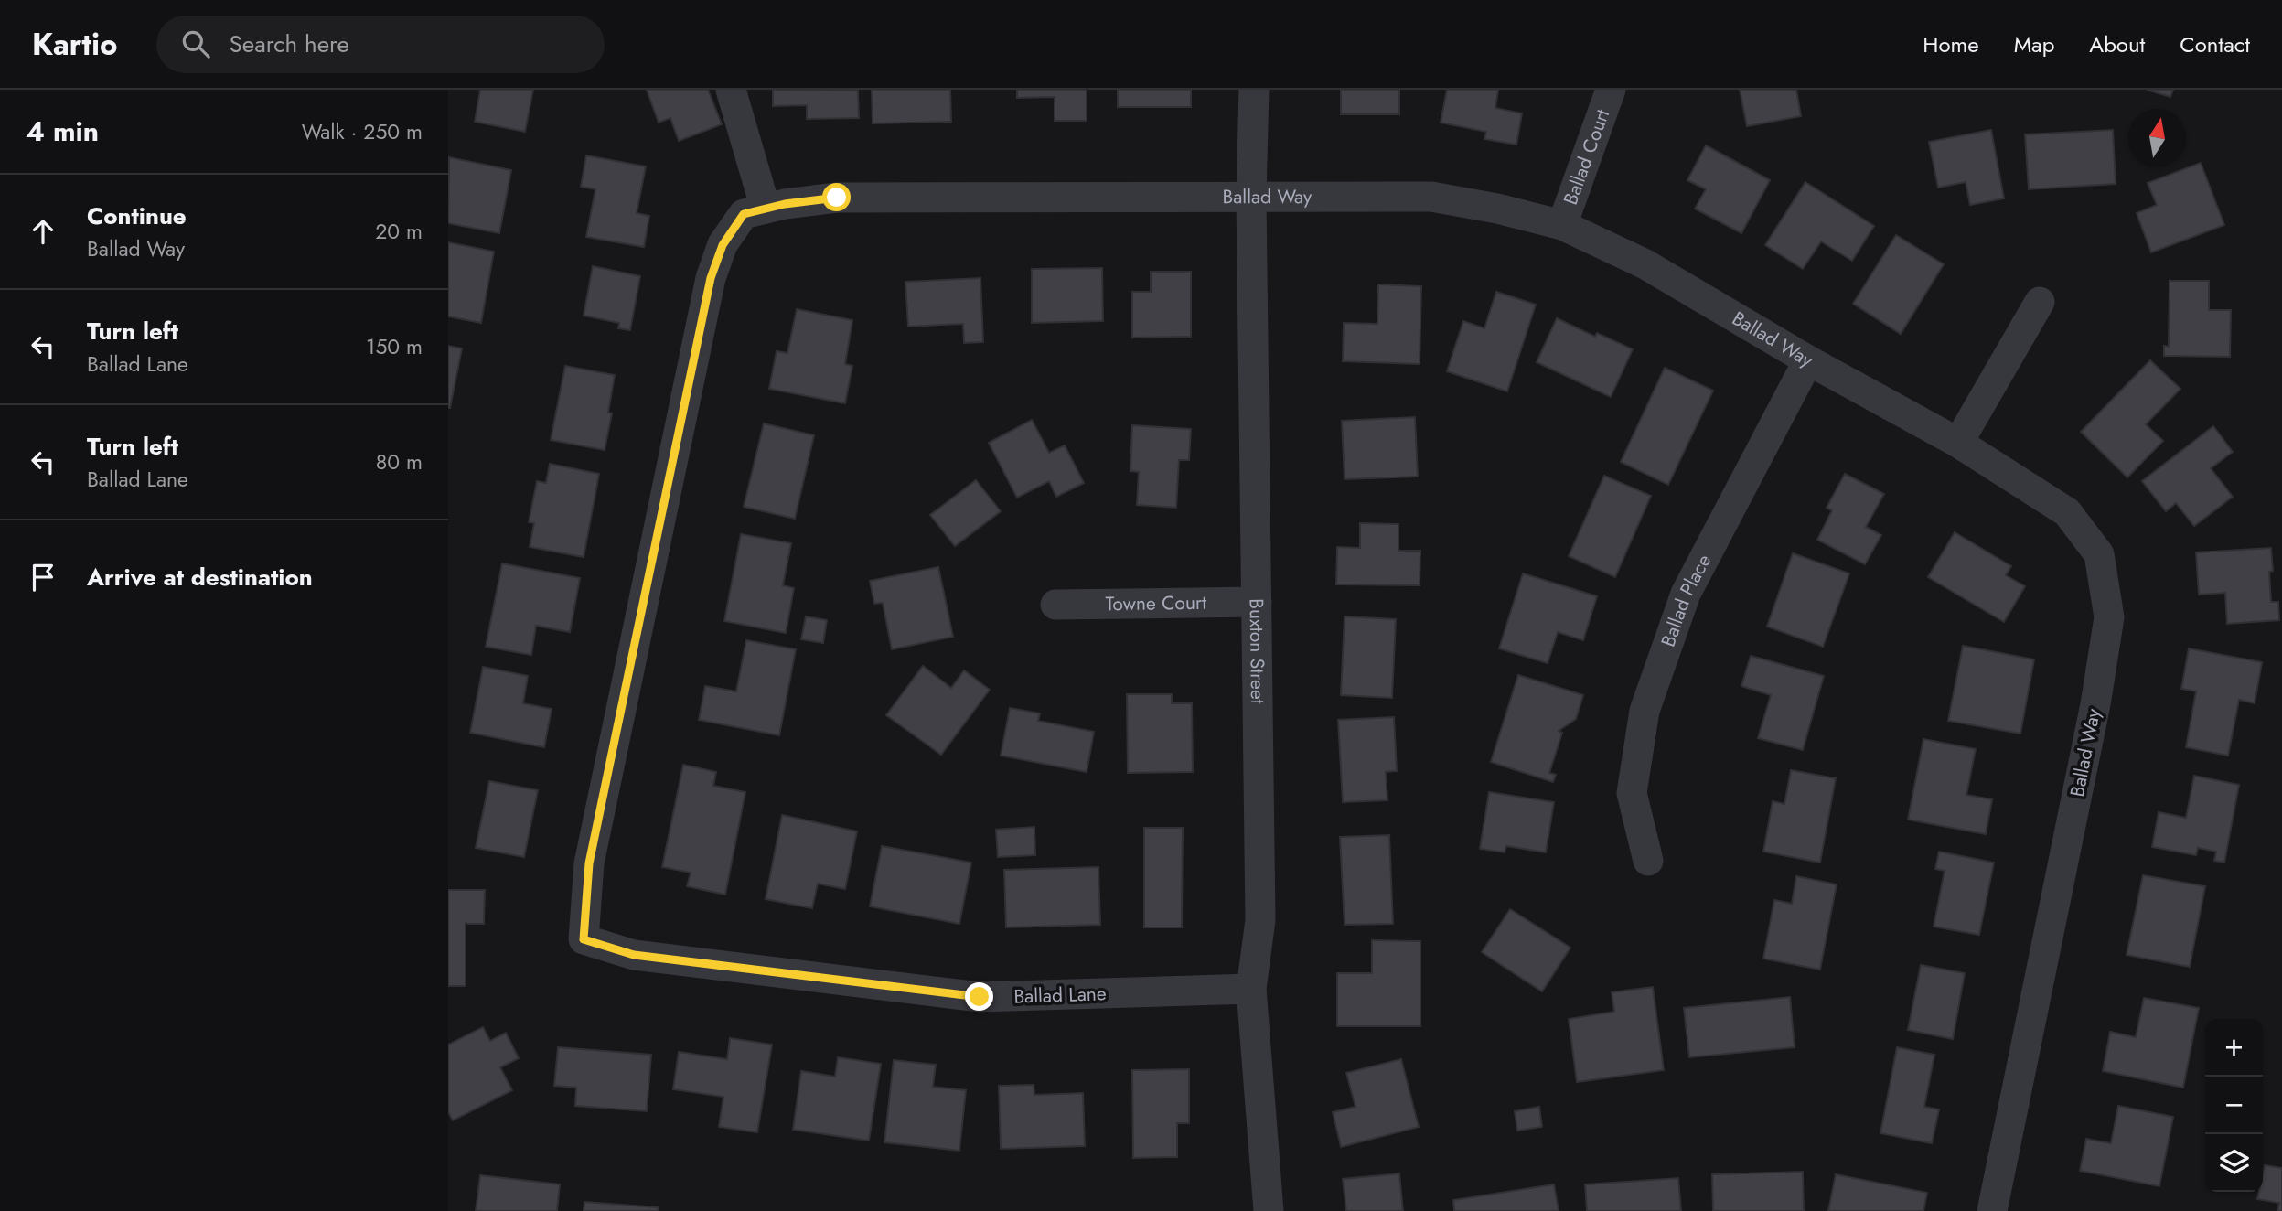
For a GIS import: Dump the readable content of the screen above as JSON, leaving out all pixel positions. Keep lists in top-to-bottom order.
{
  "streets": {
    "street": [
      "Ballad Court",
      "Ballad Way",
      "Ballad Place",
      "Towne Court",
      "Buxton Street",
      "Ballad Lane"
    ]
  },
  "crossings": [
    ["Ballad Court", "Ballad Way"],
    ["Ballad Way", "Ballad Place"],
    ["Ballad Way", "Buxton Street"],
    ["Ballad Way", "Ballad Lane"],
    ["Towne Court", "Buxton Street"],
    ["Buxton Street", "Ballad Lane"]
  ],
  "north": "top",
  "page": {
    "header": "Kartio",
    "search": "Search here",
    "nav": [
      "Home",
      "Map",
      "About",
      "Contact"
    ],
    "heading": ["4 min", "Walk · 250 m"],
    "list": [
      ["Continue", "Ballad Way", "20 m"],
      ["Turn left", "Ballad Lane", "150 m"],
      ["Turn left", "Ballad Lane", "80 m"],
      "Arrive at destination"
    ],
    "map_buttons": ["+", "−"]
  }
}
